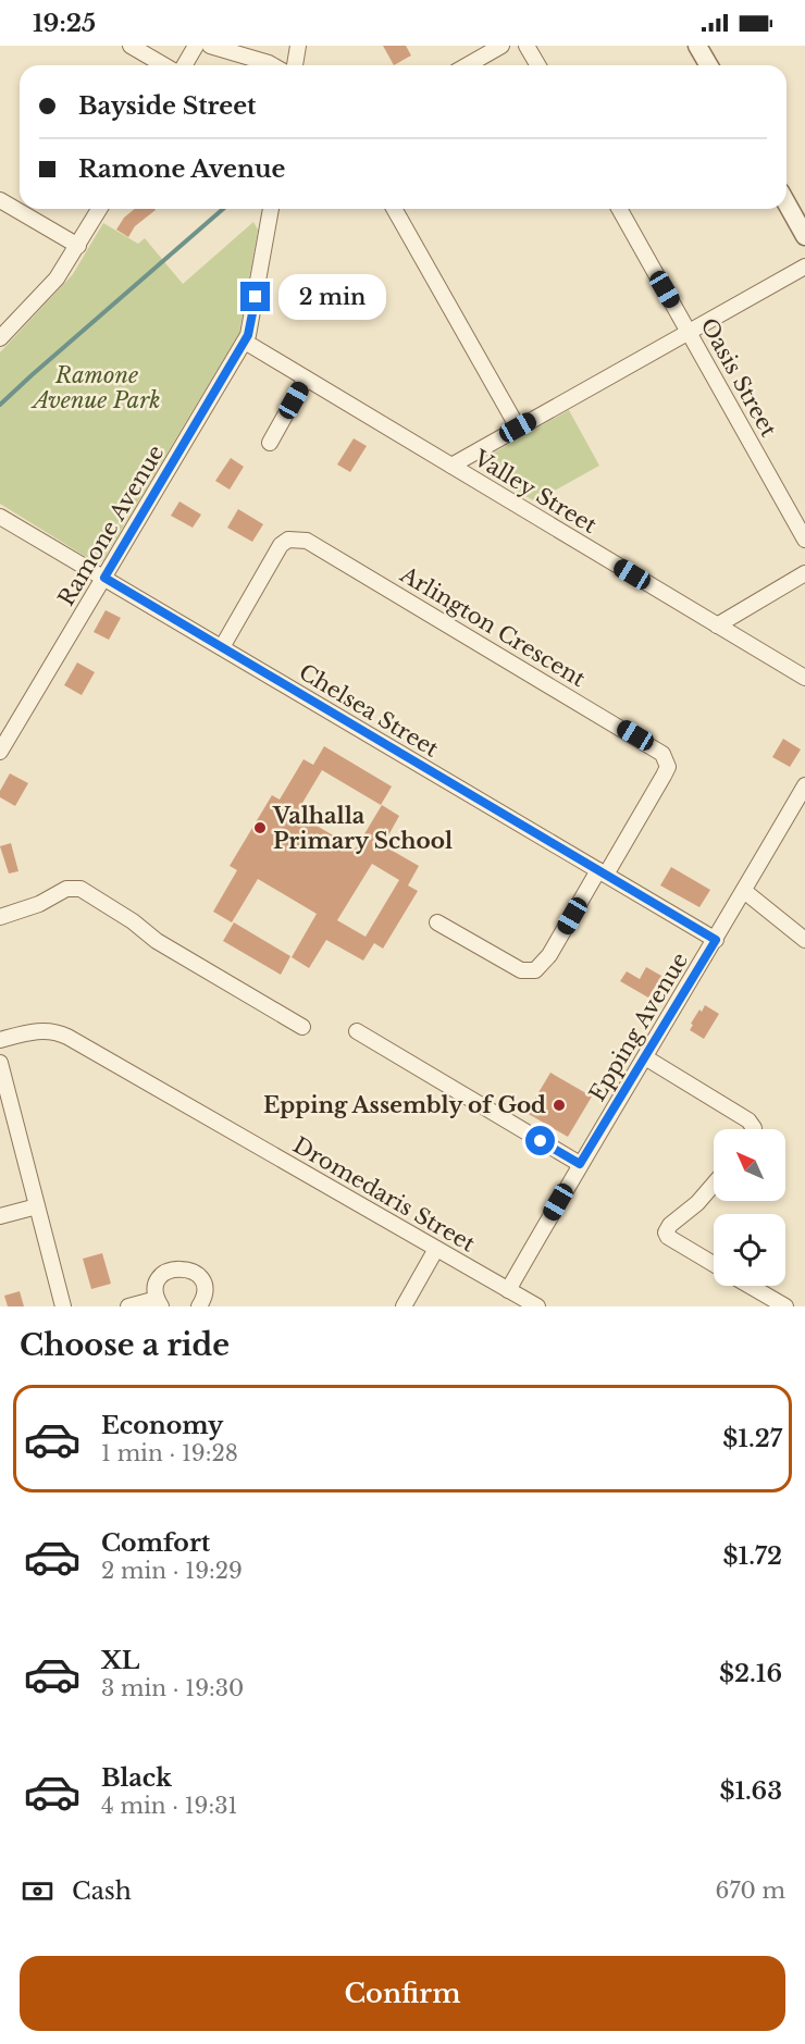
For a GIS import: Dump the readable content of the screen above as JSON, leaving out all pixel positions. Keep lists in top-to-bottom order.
{
  "streets": {
    "street": [
      "Oasis Street",
      "Valley Street",
      "Ramone Avenue",
      "Arlington Crescent",
      "Chelsea Street",
      "Epping Avenue",
      "Dromedaris Street"
    ]
  },
  "crossings": [
    ["Valley Street", "Ramone Avenue"],
    ["Ramone Avenue", "Chelsea Street"],
    ["Arlington Crescent", "Chelsea Street"],
    ["Chelsea Street", "Epping Avenue"],
    ["Epping Avenue", "Dromedaris Street"]
  ],
  "parks": ["Ramone Avenue Park"],
  "places": ["Valhalla Primary School", "Epping Assembly of God"],
  "north": "top left",
  "page": {
    "status": "19:25",
    "banner": ["Bayside Street", "Ramone Avenue"],
    "bubble": "2 min",
    "heading": "Choose a ride",
    "list": [
      {
        "name": "Economy",
        "note": "1 min · 19:28",
        "value": "$1.27"
      },
      {
        "name": "Comfort",
        "note": "2 min · 19:29",
        "value": "$1.72"
      },
      {
        "name": "XL",
        "note": "3 min · 19:30",
        "value": "$2.16"
      },
      {
        "name": "Black",
        "note": "4 min · 19:31",
        "value": "$1.63"
      }
    ],
    "pay": ["Cash", "670 m"],
    "buttons": "Confirm"
  }
}
